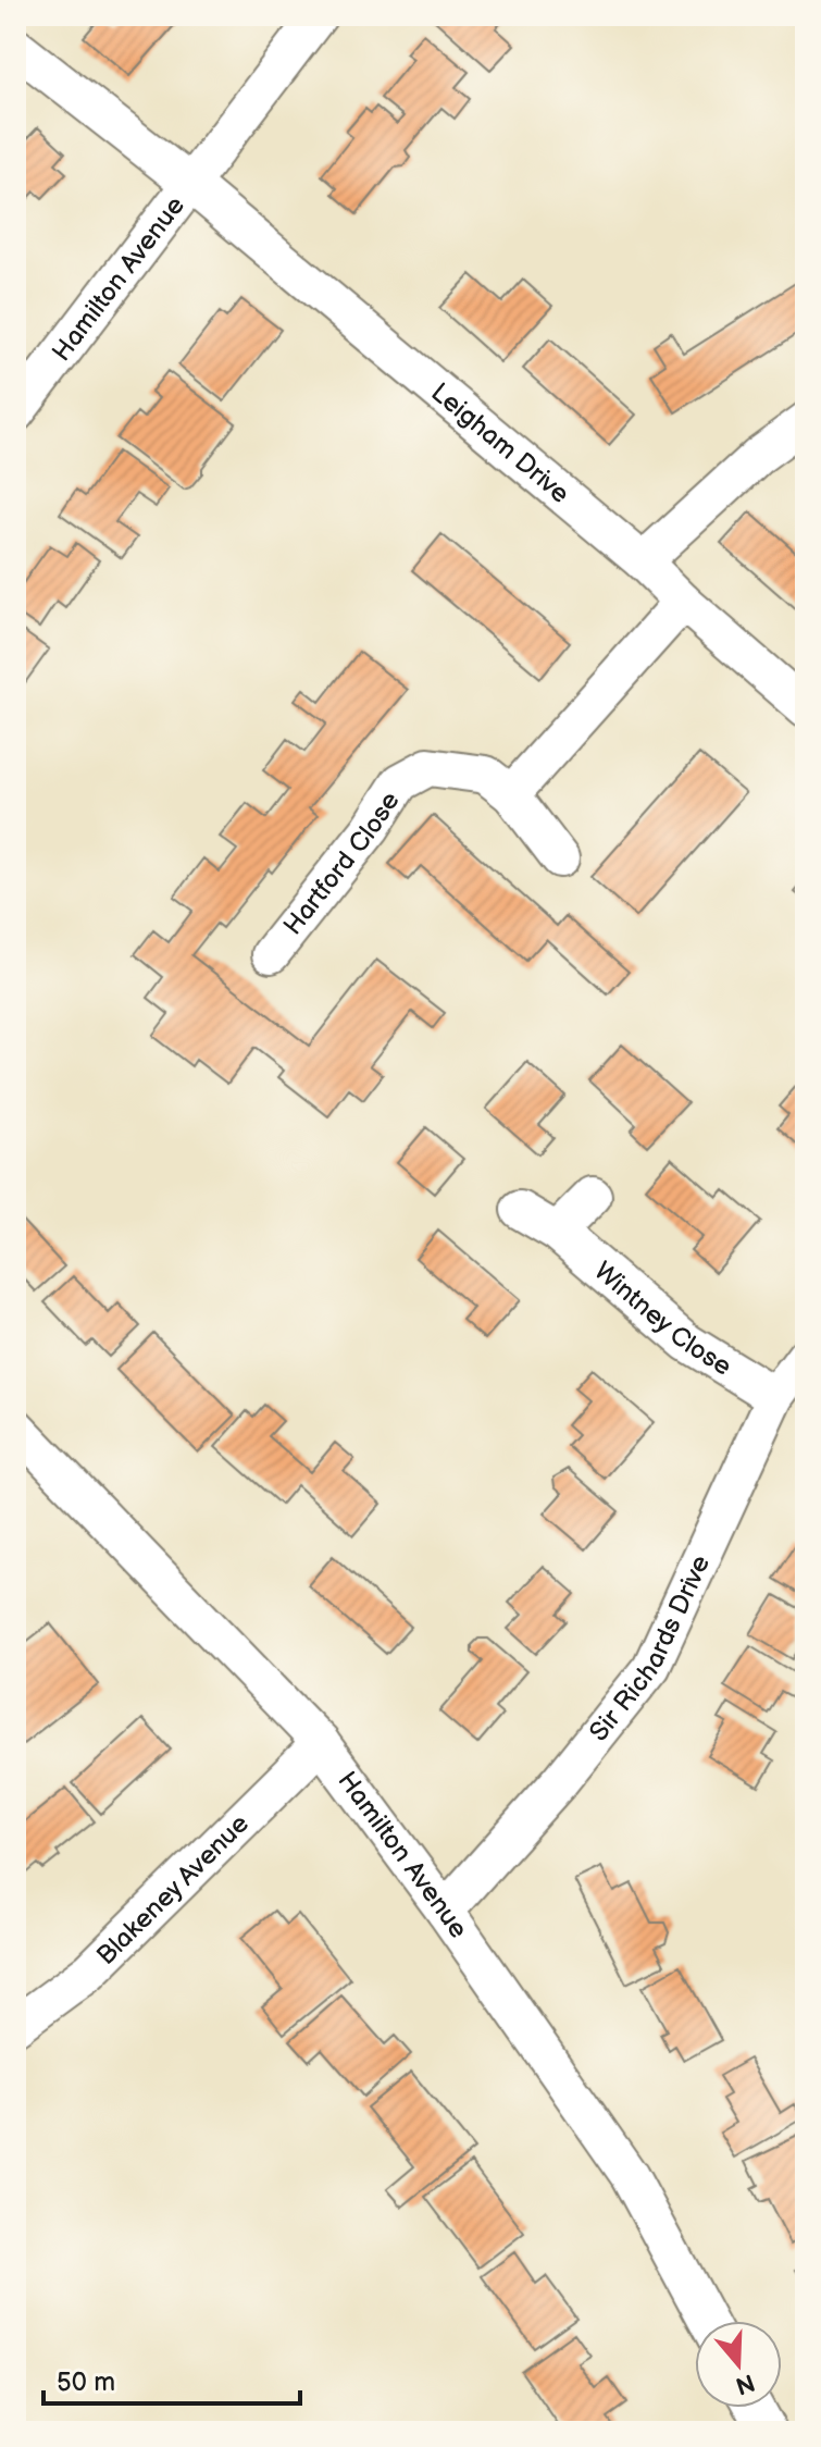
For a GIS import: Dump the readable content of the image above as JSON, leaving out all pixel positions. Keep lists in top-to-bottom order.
{
  "streets": {
    "street": [
      "Hamilton Avenue",
      "Leigham Drive",
      "Hartford Close",
      "Wintney Close",
      "Sir Richards Drive",
      "Blakeney Avenue"
    ]
  },
  "crossings": [
    ["Hamilton Avenue", "Leigham Drive"],
    ["Hamilton Avenue", "Sir Richards Drive"],
    ["Hamilton Avenue", "Blakeney Avenue"],
    ["Wintney Close", "Sir Richards Drive"]
  ],
  "scale_bar": "50 m",
  "north": "bottom"
}
